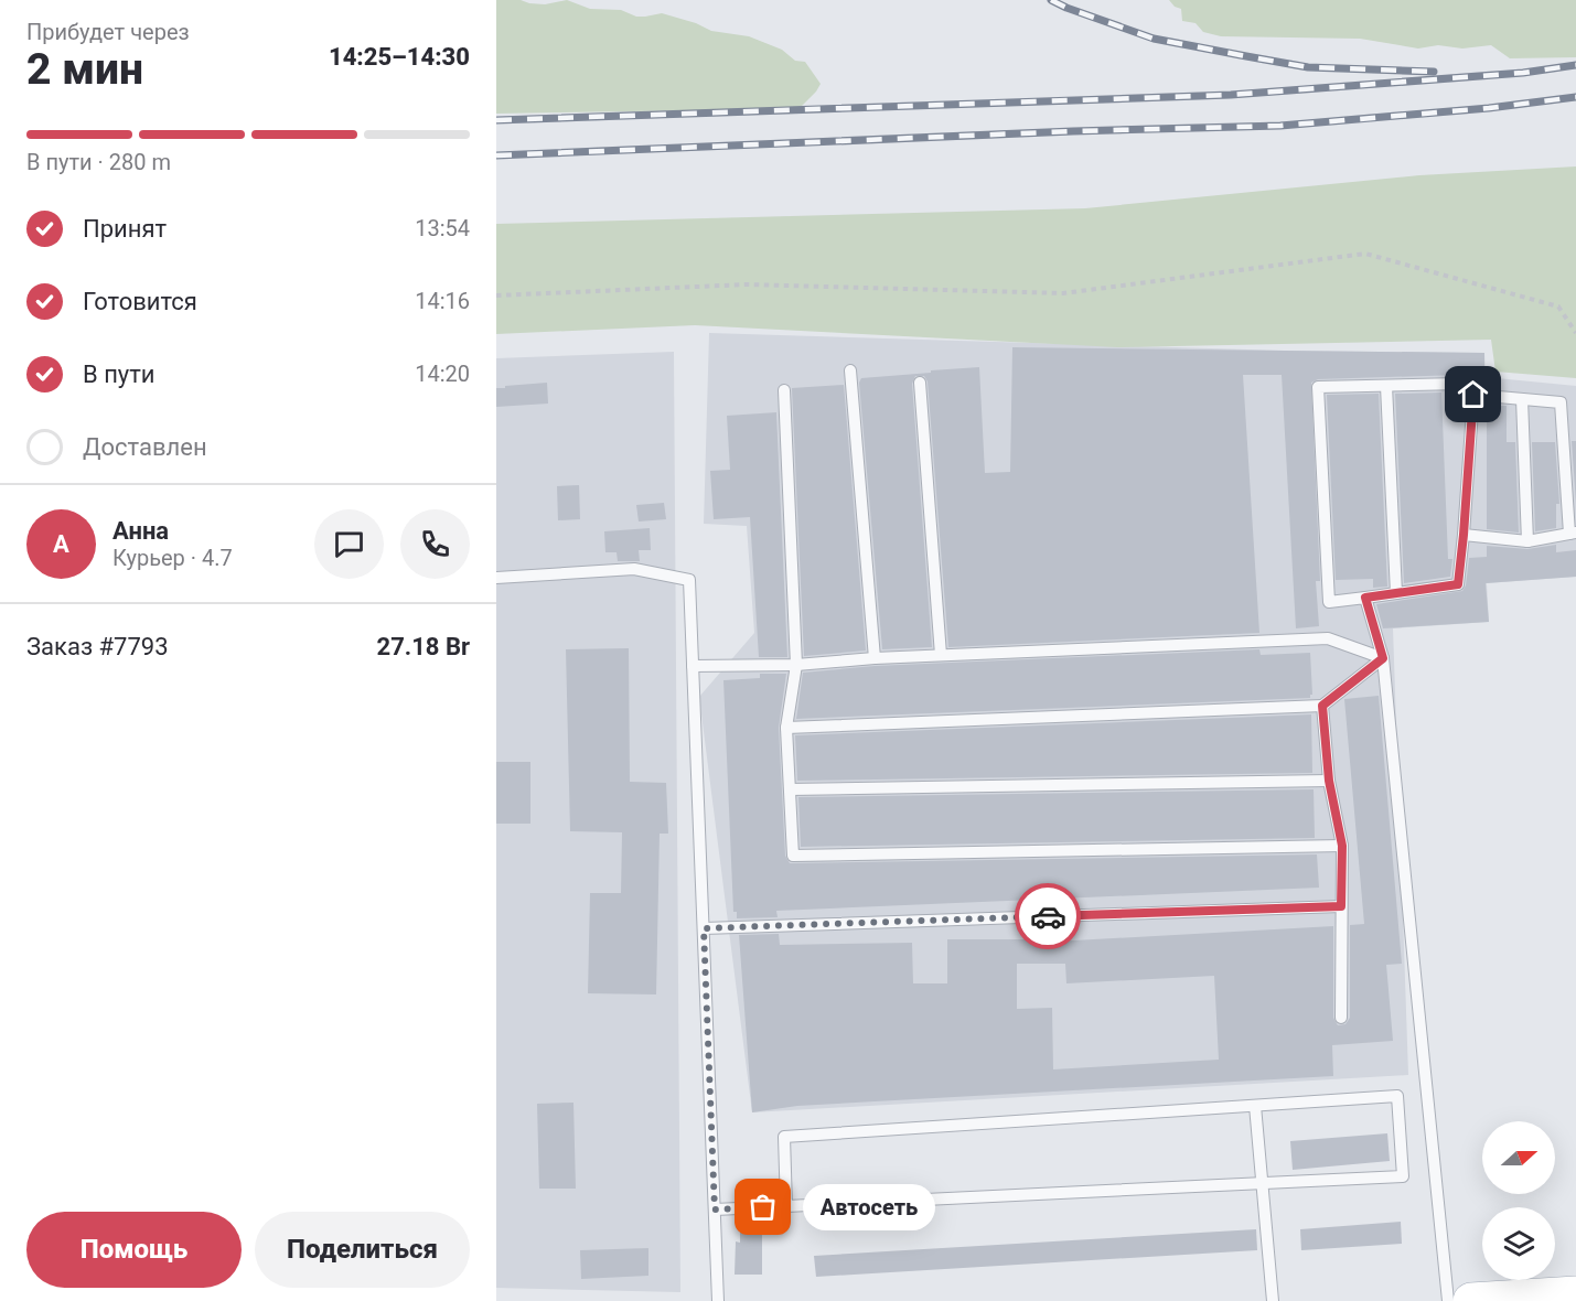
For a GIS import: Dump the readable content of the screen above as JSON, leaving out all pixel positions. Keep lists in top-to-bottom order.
{
  "places": ["Автосеть"],
  "north": "right",
  "page": {
    "heading": ["2 мин", "Прибудет через", "14:25–14:30"],
    "panel": [
      "Анна",
      "Курьер · 4.7",
      "Заказ #7793",
      "27.18 Br"
    ],
    "bar": "В пути · 280 m",
    "list": [
      ["Принят", "13:54"],
      ["Готовится", "14:16"],
      ["В пути", "14:20"],
      "Доставлен"
    ],
    "round": "А",
    "bubble": "Автосеть",
    "buttons": ["Помощь", "Поделиться"]
  }
}
